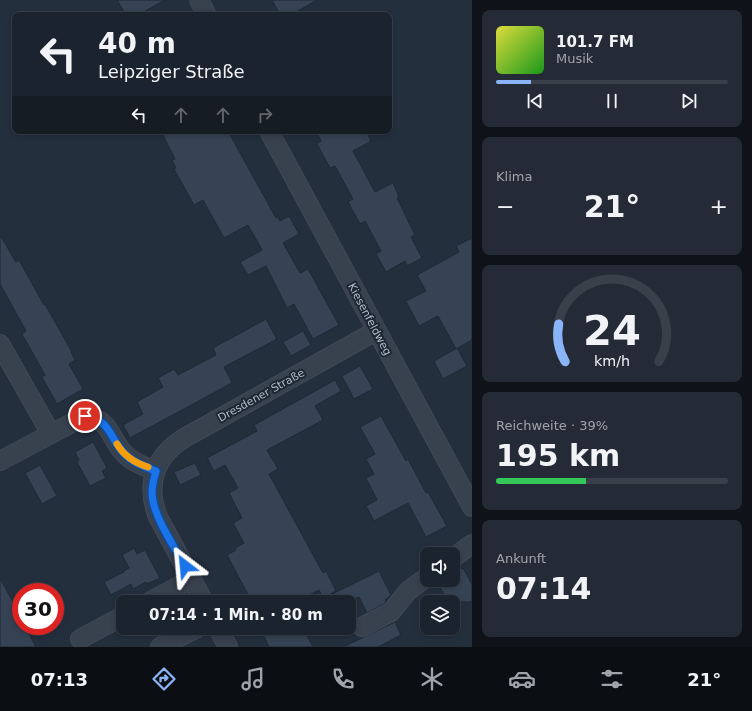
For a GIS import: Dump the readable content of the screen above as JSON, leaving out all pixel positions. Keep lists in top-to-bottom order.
{
  "streets": {
    "street": ["Kiesenfeldweg", "Dresdener Straße"]
  },
  "crossings": [
    ["Kiesenfeldweg", "Dresdener Straße"]
  ],
  "page": {
    "turn": ["40 m", "Leipziger Straße"],
    "song": ["101.7 FM", "Musik"],
    "tile": [
      "Klima",
      ["Reichweite · 39%", "195 km"],
      ["Ankunft", "07:14"]
    ],
    "heat": ["−", "21°", "+"],
    "limit": "30",
    "trip": "07:14 · 1 Min. · 80 m",
    "tabs": ["07:13", "21°"],
    "gauge": ["24", "km/h"]
  }
}
